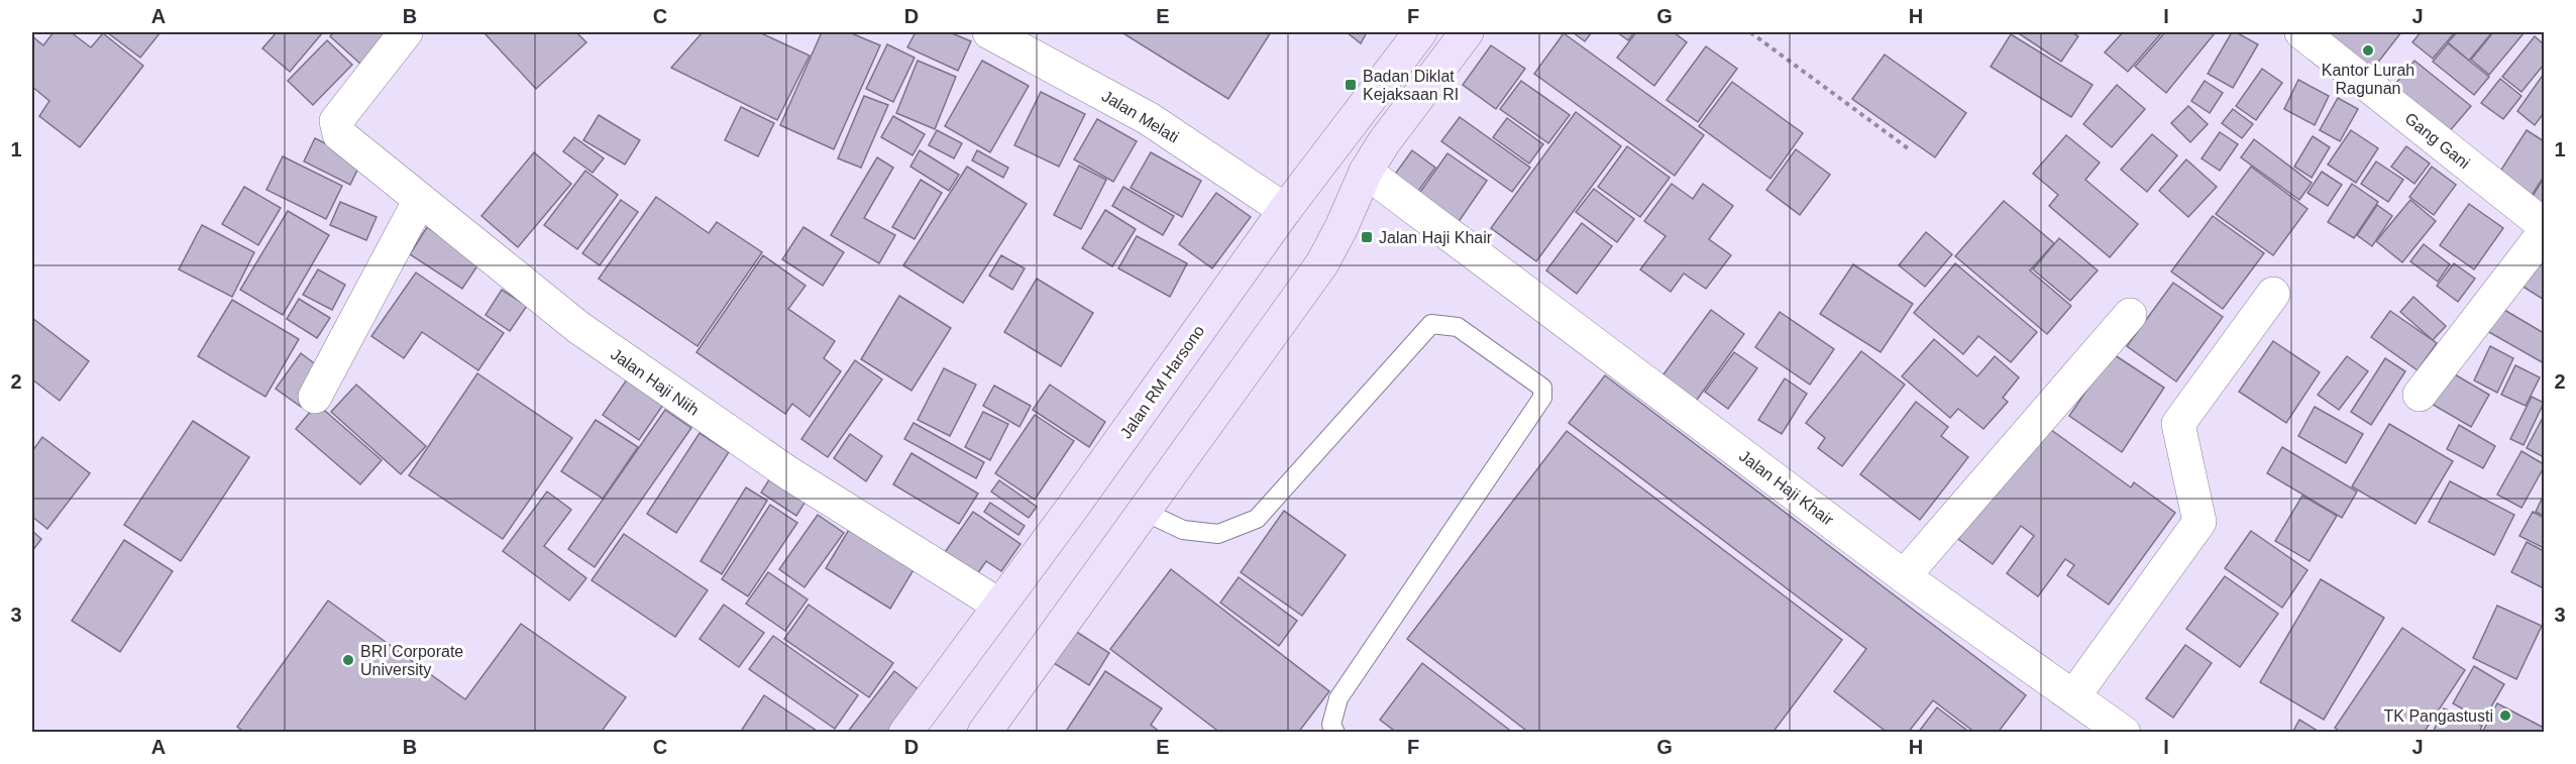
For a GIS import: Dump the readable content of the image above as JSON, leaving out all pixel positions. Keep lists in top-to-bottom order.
{
  "streets": {
    "main road": ["Jalan RM Harsono"],
    "street": [
      "Jalan Melati",
      "Gang Gani",
      "Jalan Haji Niih",
      "Jalan Haji Khair"
    ]
  },
  "crossings": [
    ["Jalan Melati", "Jalan RM Harsono"],
    ["Jalan Haji Niih", "Jalan RM Harsono"]
  ],
  "places": {
    "other": ["Kantor Lurah Ragunan", "BRI Corporate University", "TK Pangastusti"],
    "transit": ["Badan Diklat Kejaksaan RI", "Jalan Haji Khair"]
  },
  "grid": {
    "columns": [
      "A",
      "B",
      "C",
      "D",
      "E",
      "F",
      "G",
      "H",
      "I",
      "J"
    ],
    "rows": ["1", "2", "3"]
  }
}
